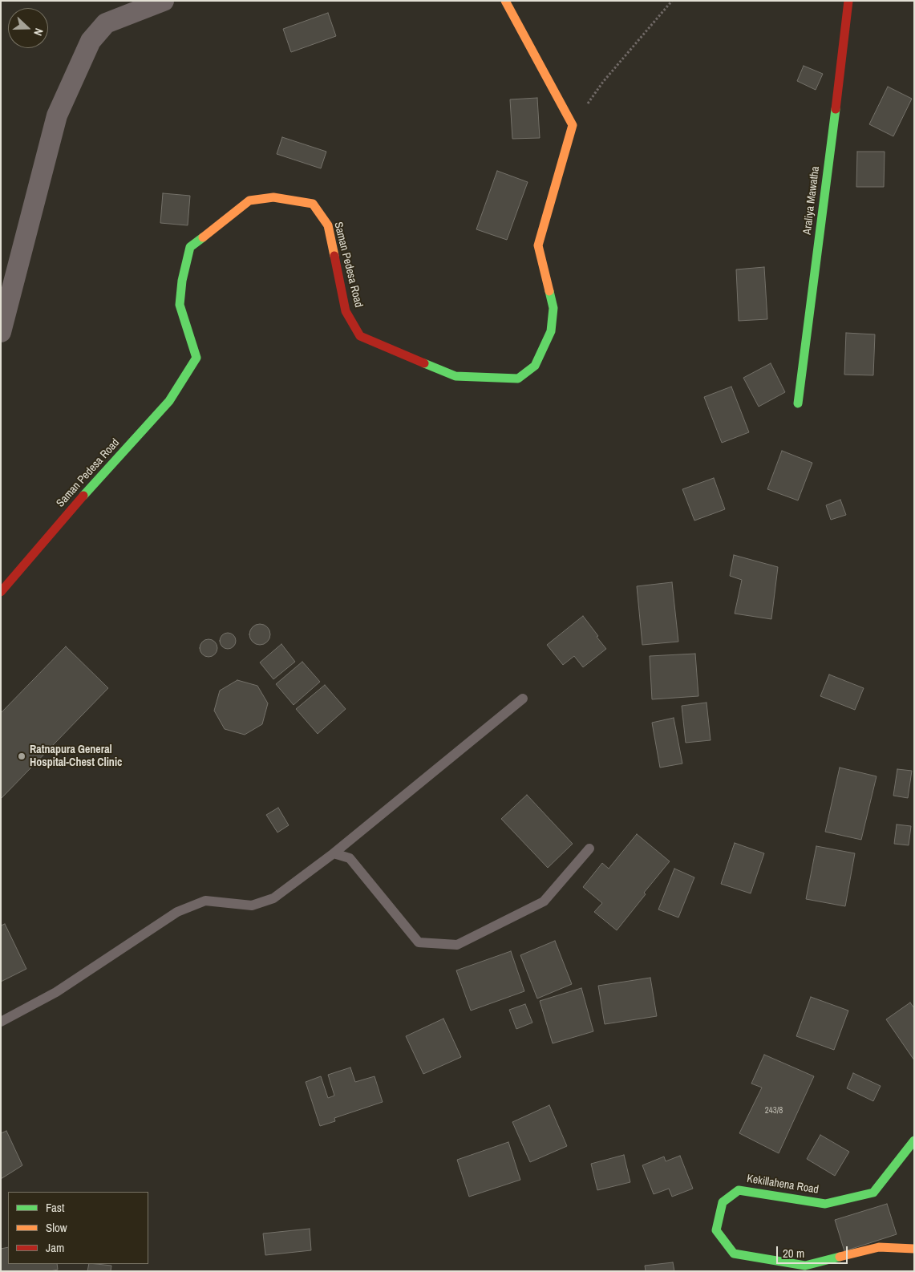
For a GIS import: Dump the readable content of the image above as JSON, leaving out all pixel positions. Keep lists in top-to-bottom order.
{
  "streets": {
    "street": ["Araliya Mawatha", "Saman Pedesa Road", "Kekillahena Road"]
  },
  "places": ["Ratnapura General Hospital-Chest Clinic"],
  "house_numbers": ["243/8"],
  "legend": ["Fast", "Slow", "Jam"],
  "scale_bar": "20 m",
  "north": "right"
}
